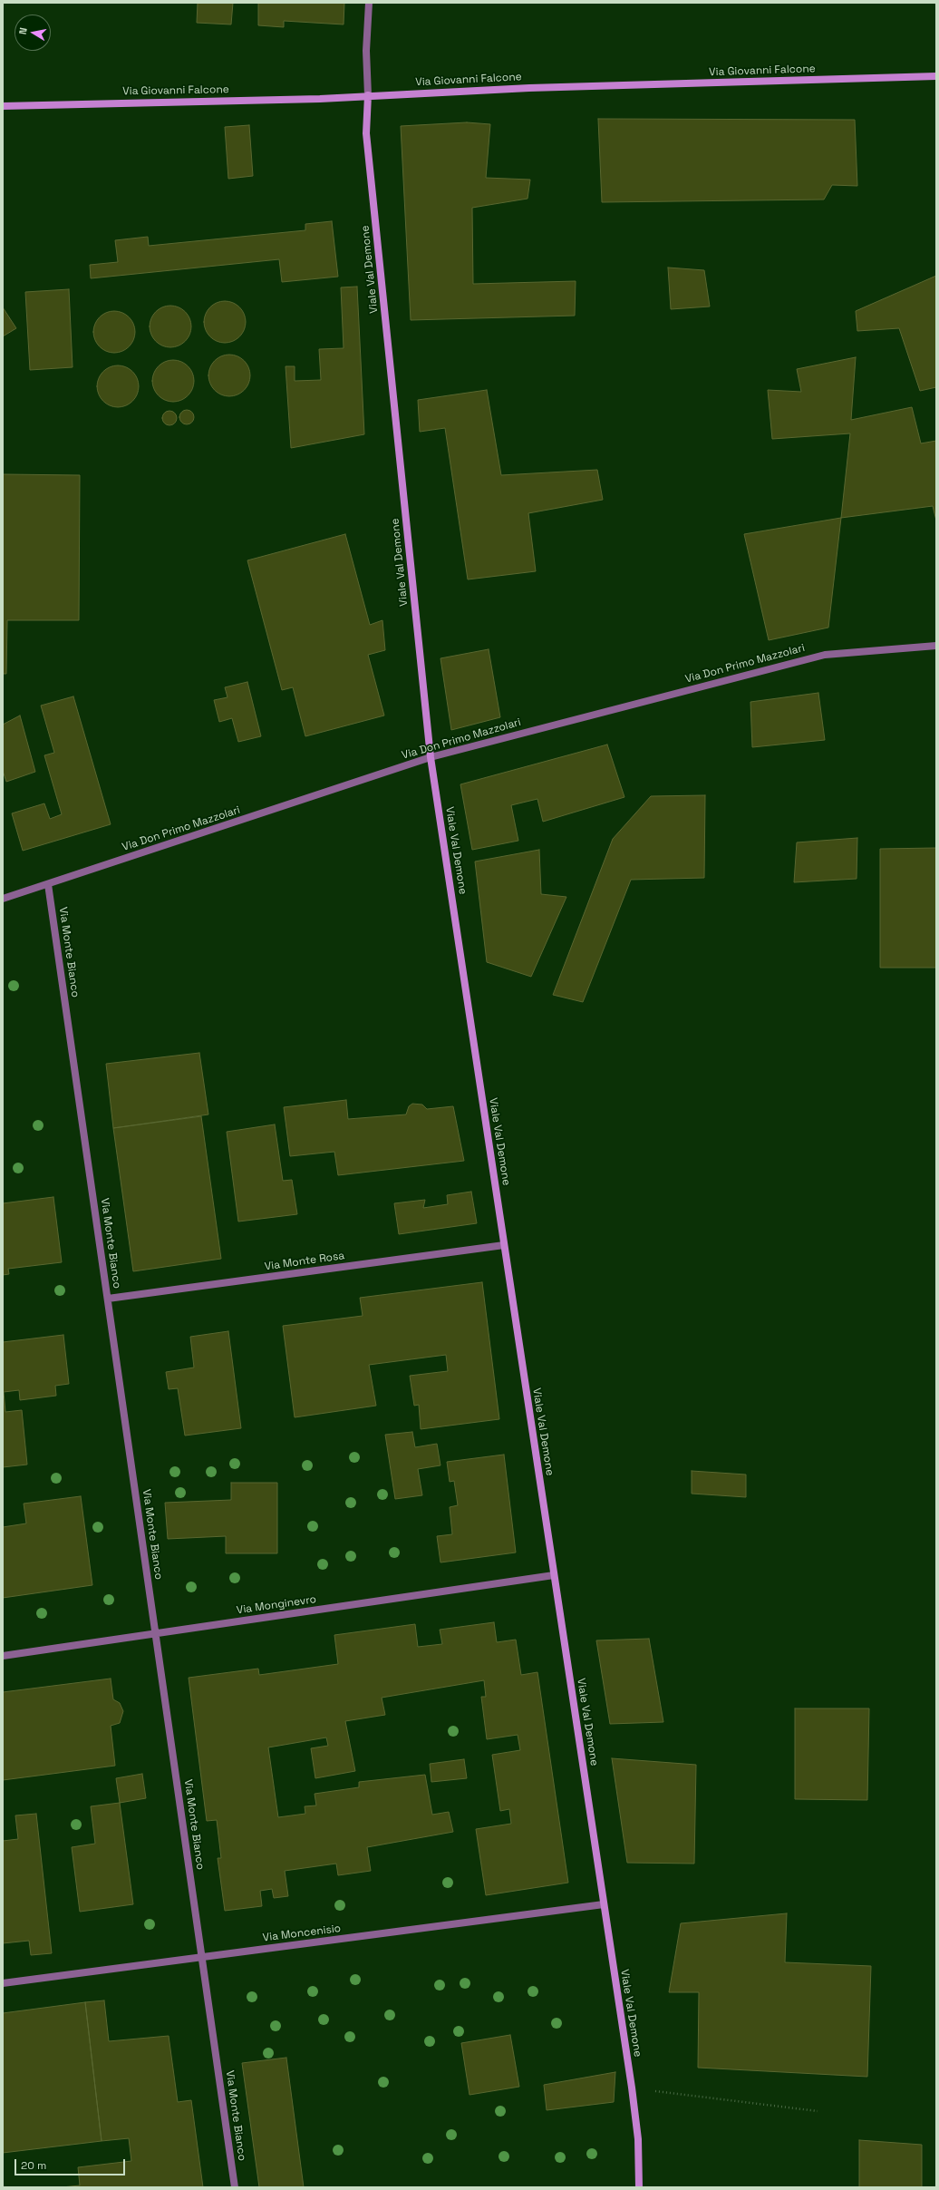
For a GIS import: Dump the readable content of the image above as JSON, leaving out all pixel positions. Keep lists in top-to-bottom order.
{
  "streets": {
    "street": [
      "Via Giovanni Falcone",
      "Viale Val Demone",
      "Via Don Primo Mazzolari",
      "Via Monte Bianco",
      "Via Monte Rosa",
      "Via Monginevro",
      "Via Moncenisio"
    ]
  },
  "crossings": [
    ["Via Giovanni Falcone", "Viale Val Demone"],
    ["Viale Val Demone", "Via Don Primo Mazzolari"],
    ["Viale Val Demone", "Via Monte Rosa"],
    ["Viale Val Demone", "Via Monginevro"],
    ["Viale Val Demone", "Via Moncenisio"],
    ["Via Don Primo Mazzolari", "Via Monte Bianco"],
    ["Via Monte Bianco", "Via Monte Rosa"],
    ["Via Monte Bianco", "Via Monginevro"],
    ["Via Monte Bianco", "Via Moncenisio"]
  ],
  "scale_bar": "20 m",
  "north": "left"
}
